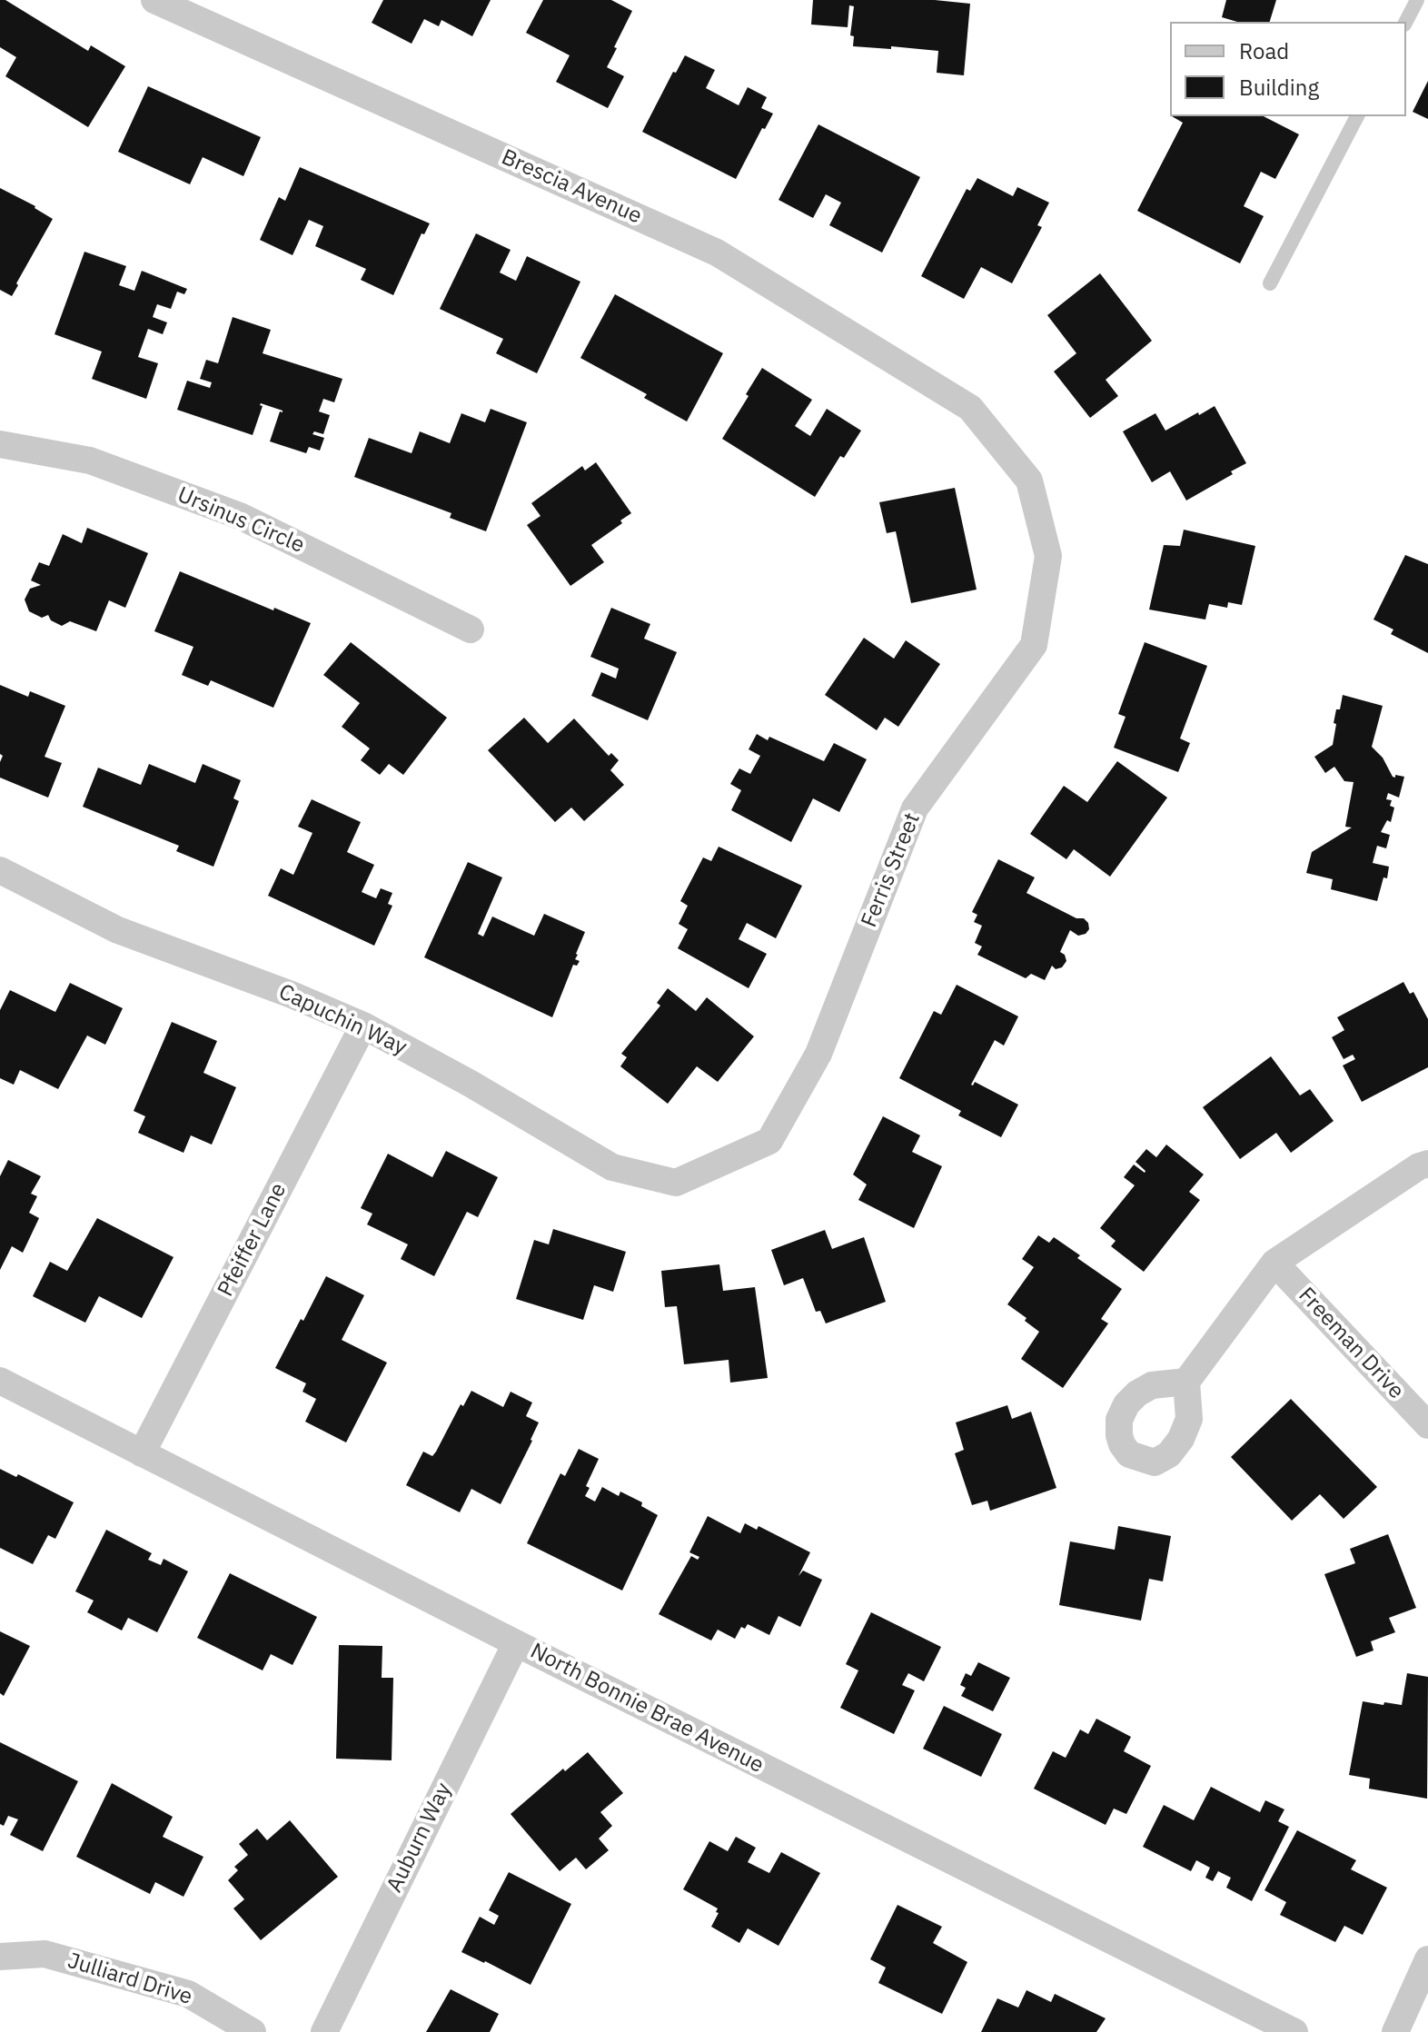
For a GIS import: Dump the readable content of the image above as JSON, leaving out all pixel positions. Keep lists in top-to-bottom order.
{
  "streets": {
    "street": [
      "Brescia Avenue",
      "Ursinus Circle",
      "Ferris Street",
      "Capuchin Way",
      "Pfeiffer Lane",
      "Freeman Drive",
      "North Bonnie Brae Avenue",
      "Auburn Way",
      "Julliard Drive"
    ]
  },
  "crossings": [
    ["Brescia Avenue", "Ferris Street"],
    ["Ferris Street", "Capuchin Way"],
    ["Capuchin Way", "Pfeiffer Lane"],
    ["Pfeiffer Lane", "North Bonnie Brae Avenue"],
    ["North Bonnie Brae Avenue", "Auburn Way"]
  ],
  "legend": ["Road", "Building"]
}
